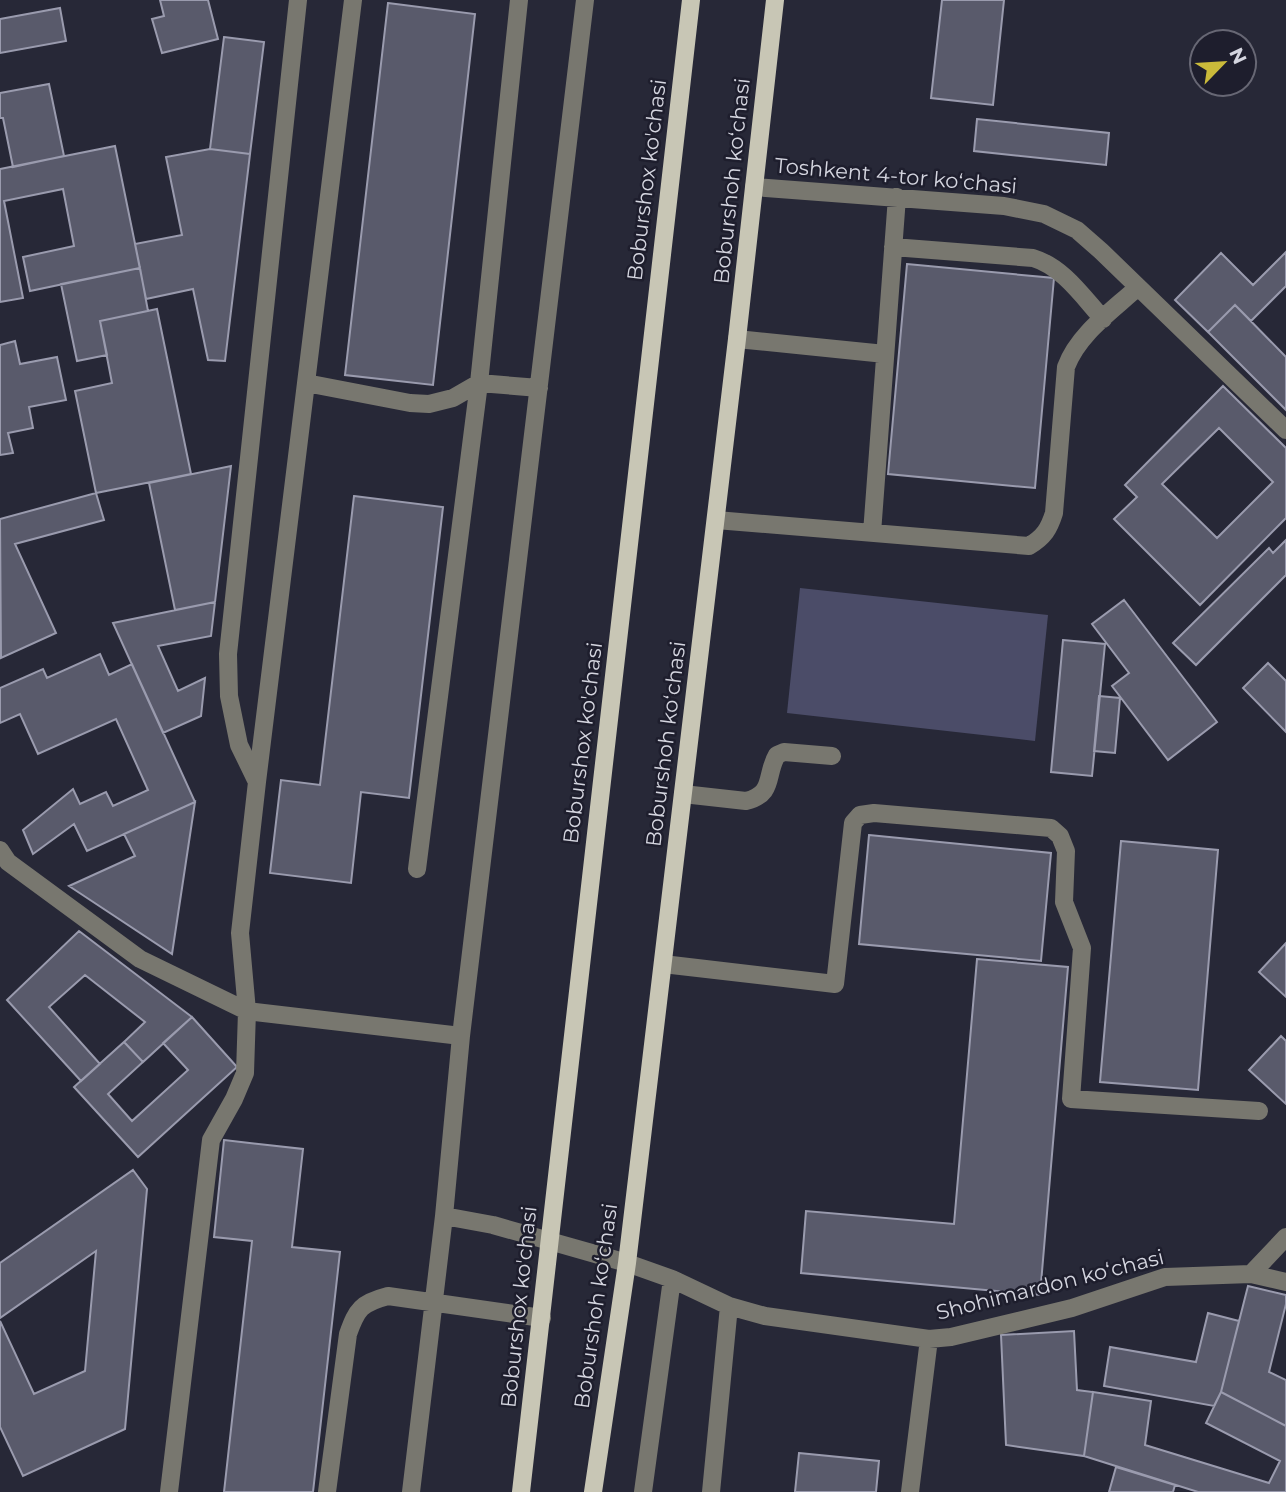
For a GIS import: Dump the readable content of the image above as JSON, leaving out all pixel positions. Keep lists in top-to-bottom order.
{
  "streets": {
    "main road": ["Boburshox ko'chasi", "Boburshoh koʻchasi"],
    "street": ["Toshkent 4-tor koʻchasi", "Shohimardon koʻchasi"]
  },
  "crossings": [
    ["Toshkent 4-tor koʻchasi", "Boburshoh koʻchasi"],
    ["Boburshox ko'chasi", "Shohimardon koʻchasi"],
    ["Boburshoh koʻchasi", "Shohimardon koʻchasi"]
  ],
  "north": "top right"
}
